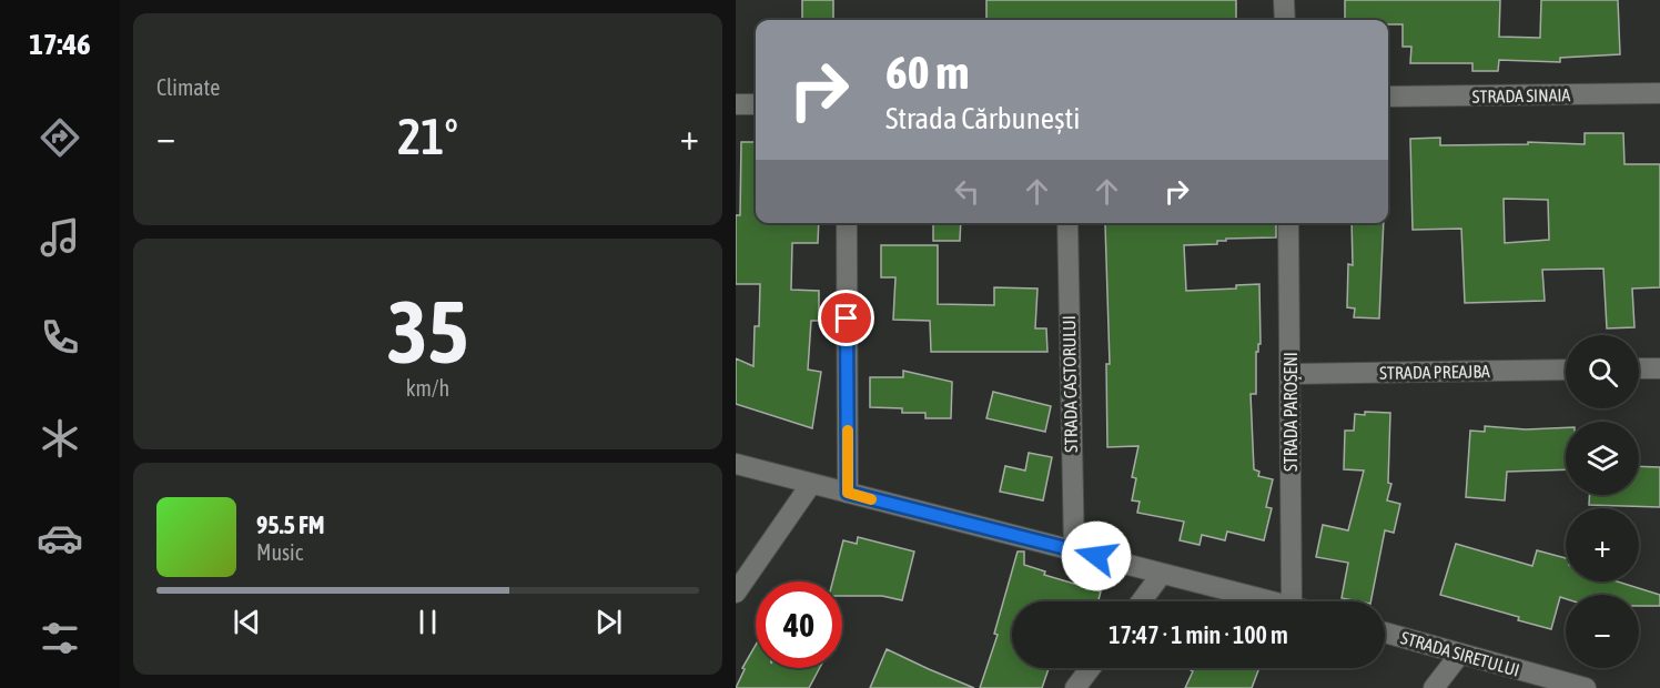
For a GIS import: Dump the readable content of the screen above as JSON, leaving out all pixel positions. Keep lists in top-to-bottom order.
{
  "streets": {
    "street": [
      "STRADA SINAIA",
      "STRADA PREAJBA",
      "STRADA CASTORULUI",
      "STRADA PAROȘENI",
      "STRADA SIRETULUI"
    ]
  },
  "crossings": [
    ["STRADA PREAJBA", "STRADA PAROȘENI"]
  ],
  "page": {
    "tabs": "17:46",
    "tile": [
      "Climate",
      ["35", "km/h"]
    ],
    "turn": ["60 m", "Strada Cărbunești"],
    "heat": ["−", "21°", "+"],
    "map_buttons": ["+", "−"],
    "song": ["95.5 FM", "Music"],
    "limit": "40",
    "trip": "17:47 · 1 min · 100 m"
  }
}
